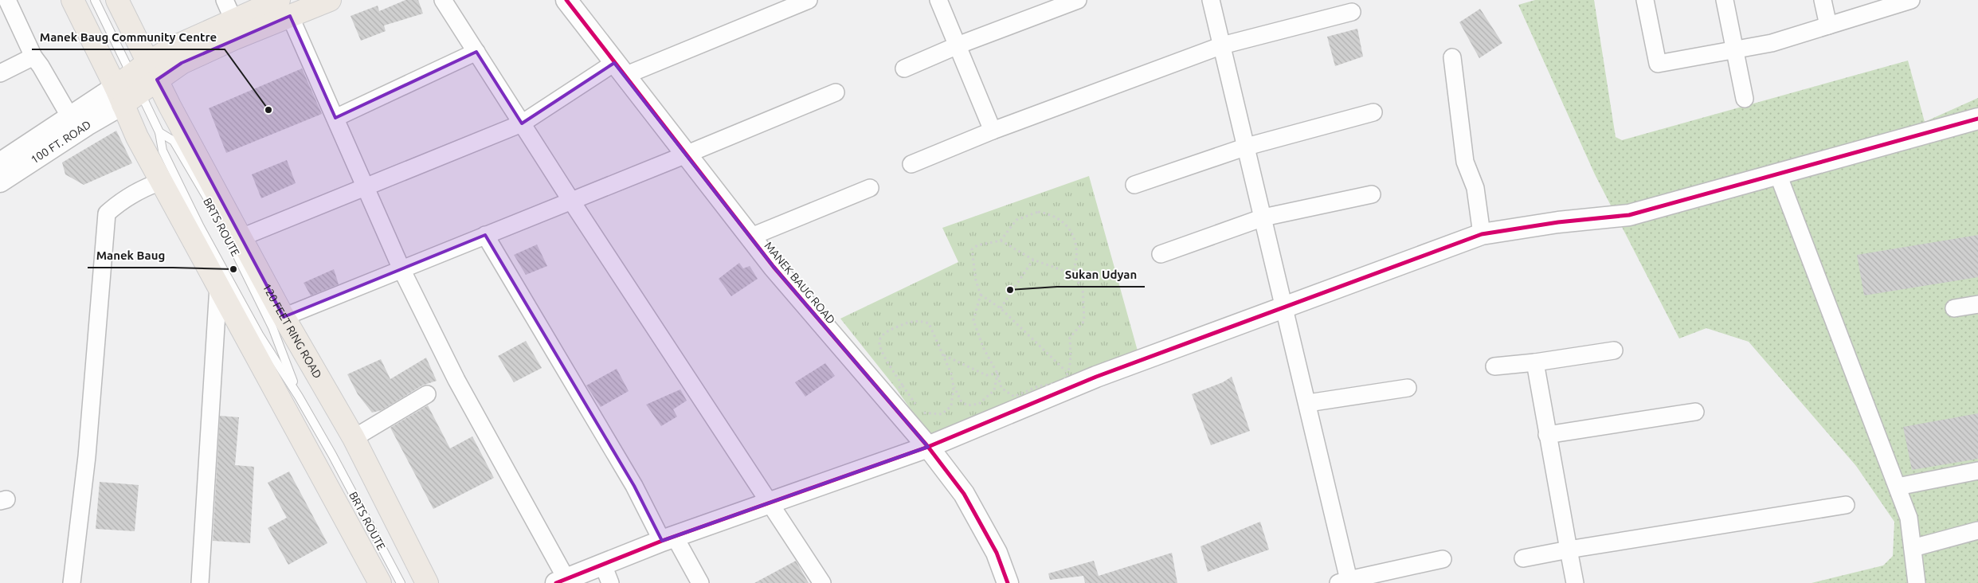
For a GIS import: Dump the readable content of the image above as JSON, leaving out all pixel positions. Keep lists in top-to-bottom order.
{
  "streets": {
    "main road": ["100 FT. ROAD", "120 FEET RING ROAD"],
    "street": ["MANEK BAUG ROAD"],
    "lane": ["BRTS ROUTE"]
  },
  "crossings": [
    ["100 FT. ROAD", "BRTS ROUTE"],
    ["100 FT. ROAD", "120 FEET RING ROAD"],
    ["BRTS ROUTE", "120 FEET RING ROAD"]
  ],
  "places": ["Manek Baug Community Centre", "Manek Baug", "Sukan Udyan"]
}
